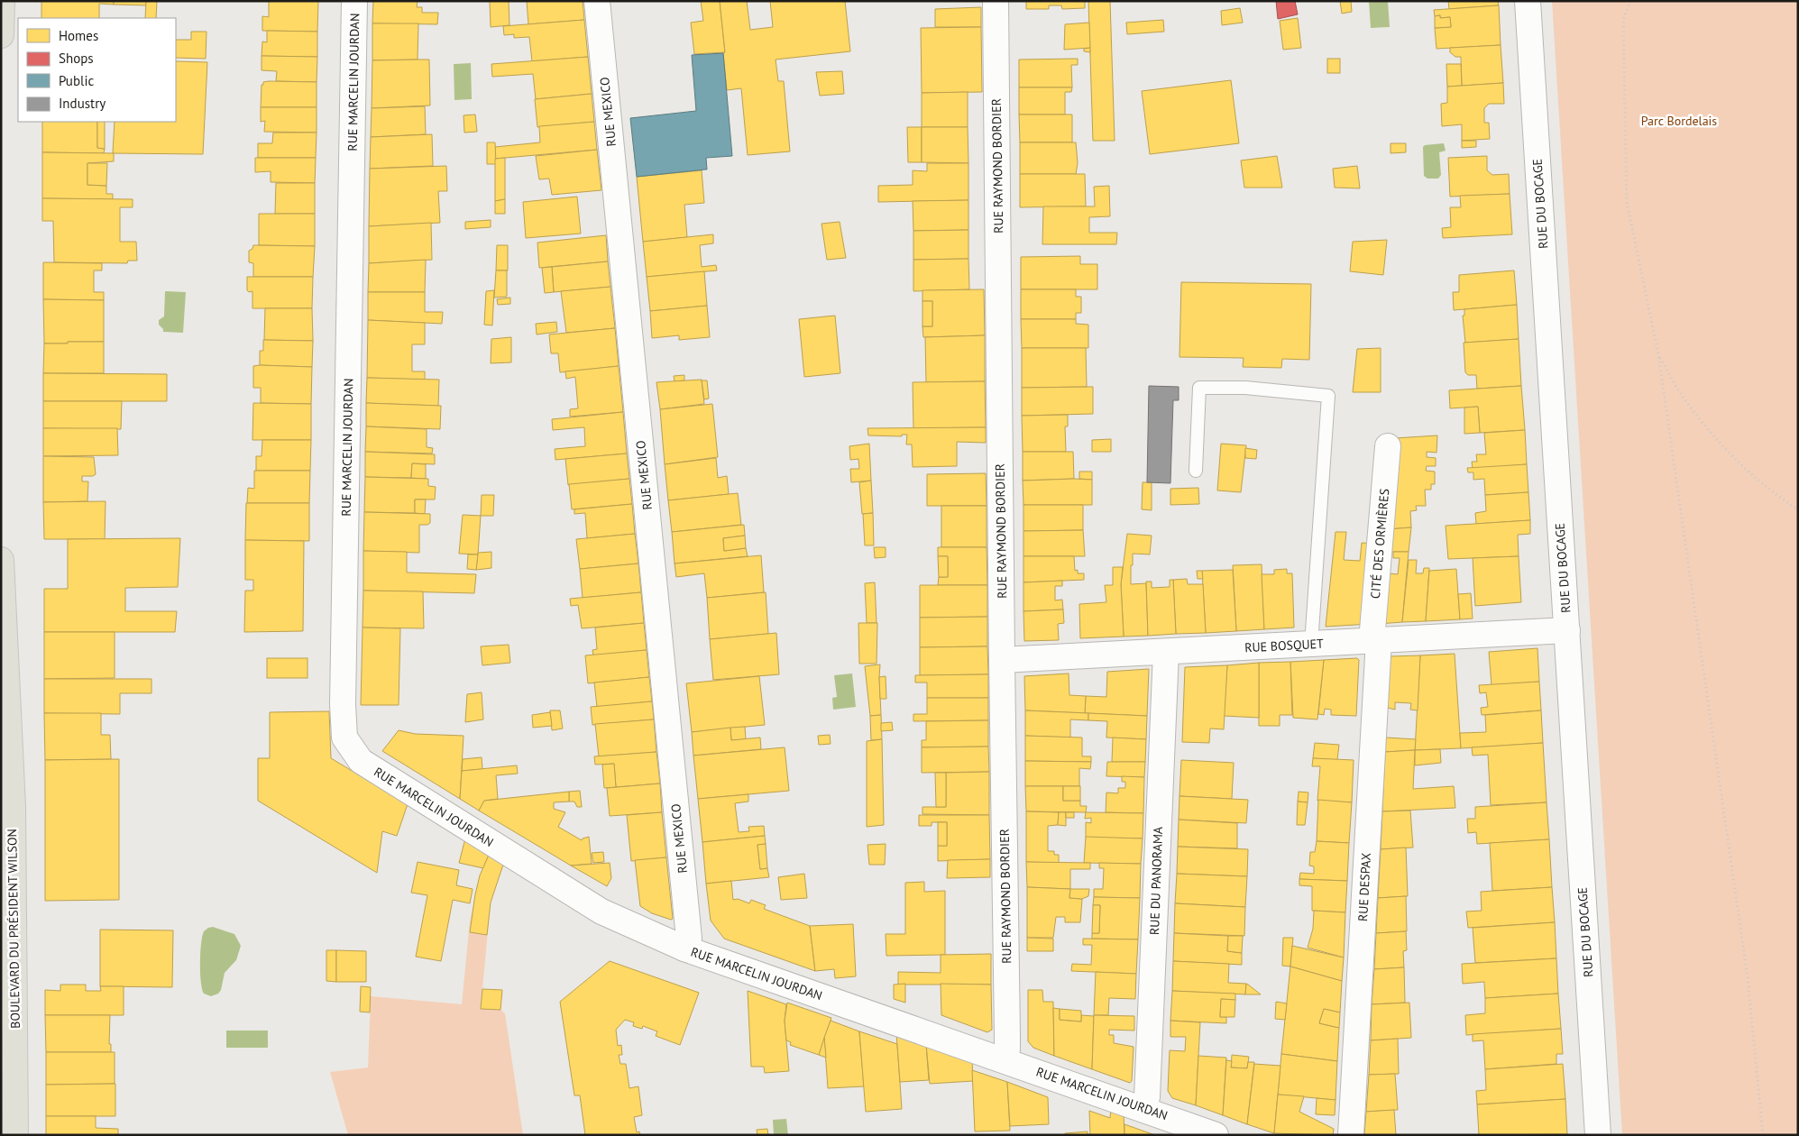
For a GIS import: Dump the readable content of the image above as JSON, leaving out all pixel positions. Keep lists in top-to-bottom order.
{
  "streets": {
    "main road": ["BOULEVARD DU PRÉSIDENT WILSON"],
    "street": [
      "RUE MARCELIN JOURDAN",
      "RUE MEXICO",
      "RUE RAYMOND BORDIER",
      "RUE DU BOCAGE",
      "CITÉ DES ORMIÈRES",
      "RUE BOSQUET",
      "RUE DU PANORAMA",
      "RUE DESPAX"
    ]
  },
  "crossings": [
    ["RUE MARCELIN JOURDAN", "RUE MEXICO"],
    ["RUE MARCELIN JOURDAN", "RUE RAYMOND BORDIER"],
    ["RUE MARCELIN JOURDAN", "RUE DU PANORAMA"],
    ["RUE RAYMOND BORDIER", "RUE BOSQUET"],
    ["RUE DU BOCAGE", "RUE BOSQUET"],
    ["CITÉ DES ORMIÈRES", "RUE BOSQUET"],
    ["CITÉ DES ORMIÈRES", "RUE DESPAX"],
    ["RUE BOSQUET", "RUE DU PANORAMA"],
    ["RUE BOSQUET", "RUE DESPAX"]
  ],
  "parks": ["Parc Bordelais"],
  "legend": [
    "Homes",
    "Shops",
    "Public",
    "Industry"
  ]
}
